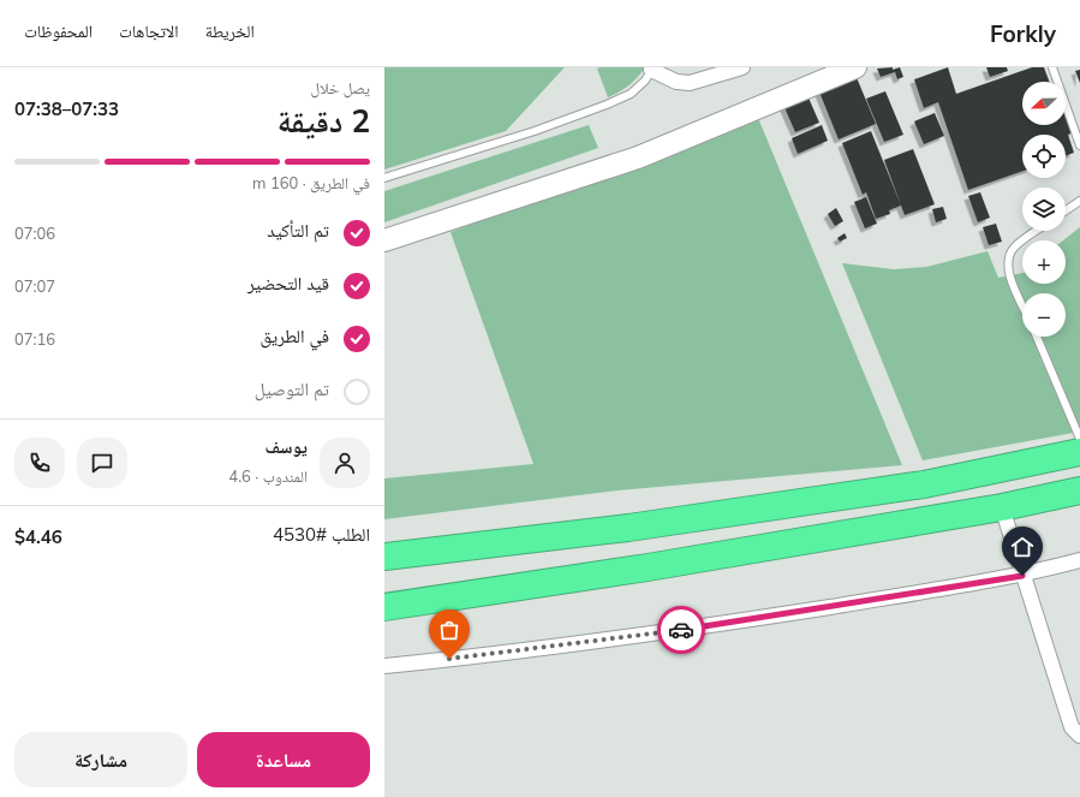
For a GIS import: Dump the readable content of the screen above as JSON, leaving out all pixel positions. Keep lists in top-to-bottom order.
{
  "north": "left",
  "page": {
    "header": "Forkly",
    "nav": ["الخريطة", "الاتجاهات", "المحفوظات"],
    "heading": ["2 دقيقة", "يصل خلال", "07:33–07:38"],
    "panel": [
      "يوسف",
      "المندوب · 4.6",
      "الطلب #4530",
      "$4.46"
    ],
    "map_buttons": ["+", "−"],
    "bar": "في الطريق · 160 m",
    "list": [
      ["تم التأكيد", "07:06"],
      ["قيد التحضير", "07:07"],
      ["في الطريق", "07:16"],
      "تم التوصيل"
    ],
    "buttons": ["مساعدة", "مشاركة"]
  }
}
